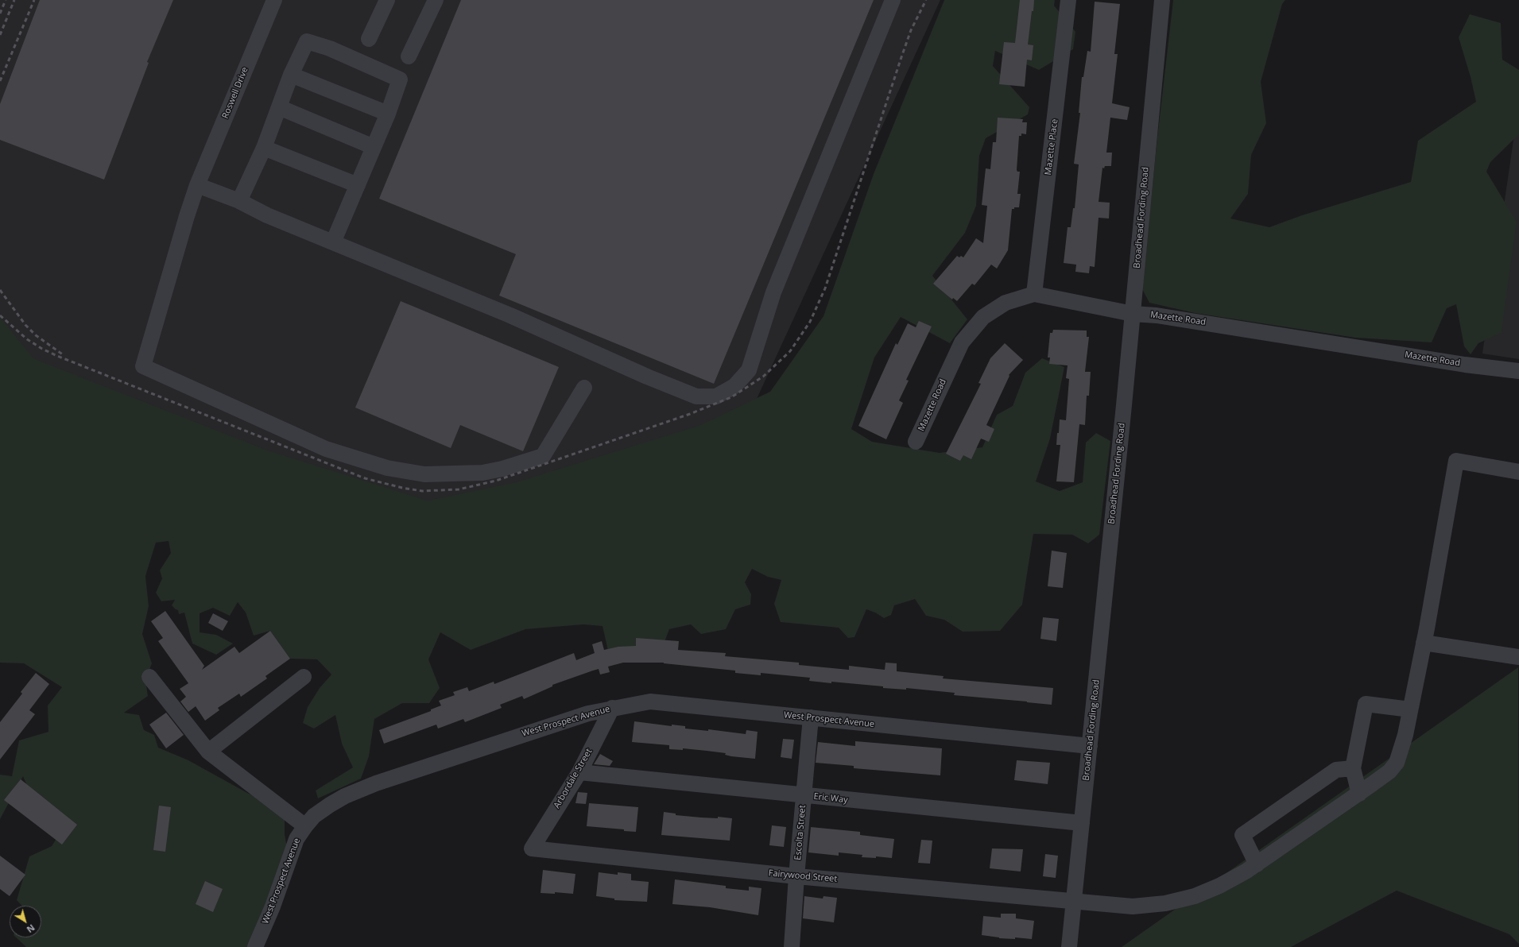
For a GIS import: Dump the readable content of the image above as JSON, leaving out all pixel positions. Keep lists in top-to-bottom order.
{
  "streets": {
    "street": [
      "Roswell Drive",
      "Mazette Place",
      "Broadhead Fording Road",
      "Mazette Road",
      "West Prospect Avenue",
      "Arbordale Street",
      "Eric Way",
      "Escolta Street",
      "Fairywood Street"
    ]
  },
  "crossings": [
    ["Mazette Place", "Mazette Road"],
    ["Broadhead Fording Road", "Mazette Road"],
    ["Broadhead Fording Road", "West Prospect Avenue"],
    ["Broadhead Fording Road", "Eric Way"],
    ["Broadhead Fording Road", "Fairywood Street"],
    ["West Prospect Avenue", "Arbordale Street"],
    ["West Prospect Avenue", "Escolta Street"],
    ["Arbordale Street", "Eric Way"],
    ["Arbordale Street", "Fairywood Street"],
    ["Eric Way", "Escolta Street"],
    ["Escolta Street", "Fairywood Street"]
  ],
  "north": "bottom right"
}
